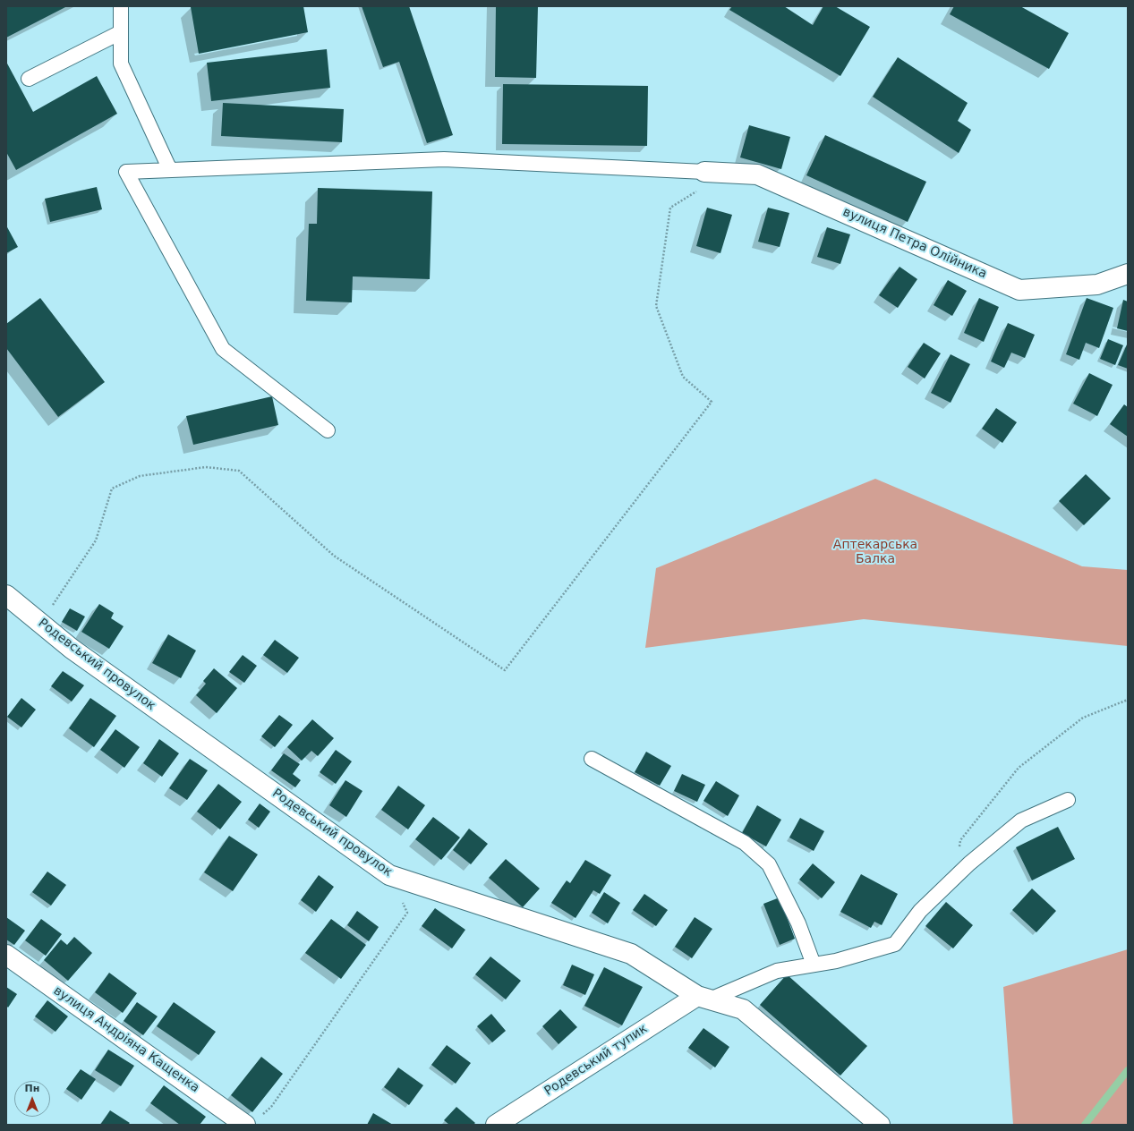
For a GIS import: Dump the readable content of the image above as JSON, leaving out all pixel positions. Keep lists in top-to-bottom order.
{
  "streets": {
    "street": [
      "вулиця Петра Олійника",
      "Родевський провулок",
      "вулиця Андріяна Кащенка",
      "Родевський тупик"
    ]
  },
  "crossings": [
    ["Родевський провулок", "Родевський тупик"]
  ],
  "parks": ["Аптекарська Балка"],
  "north": "top"
}
